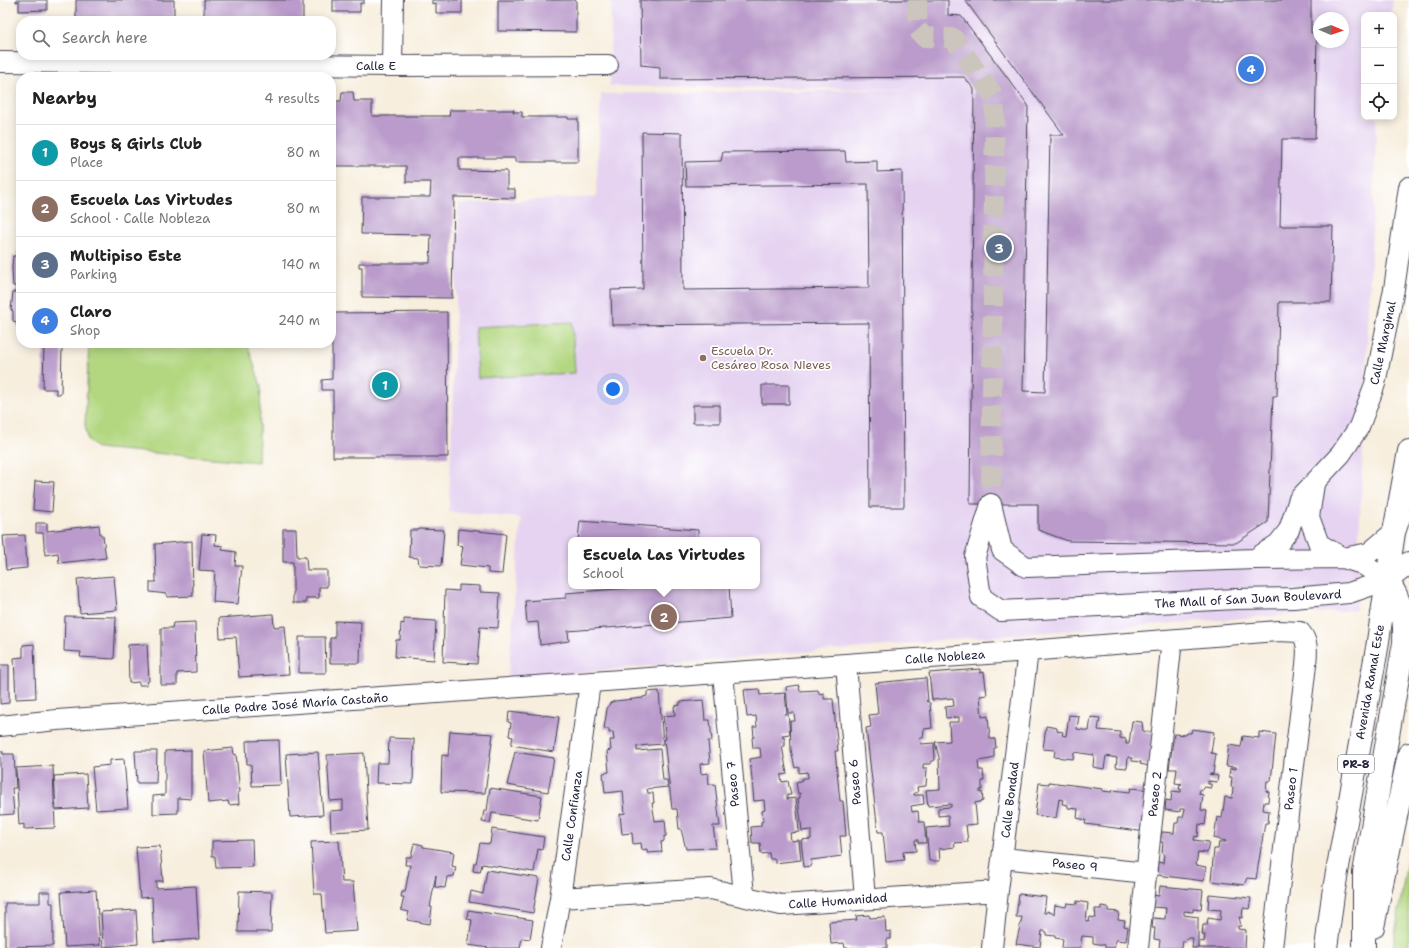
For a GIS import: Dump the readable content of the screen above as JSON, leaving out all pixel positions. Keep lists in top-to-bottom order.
{
  "streets": {
    "main road": ["Avenida Ramal Este", "PR-8"],
    "street": [
      "Calle E",
      "Calle Marginal",
      "The Mall of San Juan Boulevard",
      "Calle Nobleza",
      "Calle Padre José María Castaño",
      "Paseo 6",
      "Paseo 7",
      "Paseo 1",
      "Paseo 2",
      "Calle Bondad",
      "Calle Confianza",
      "Paseo 9",
      "Calle Humanidad"
    ]
  },
  "crossings": [
    ["Calle Marginal", "The Mall of San Juan Boulevard"],
    ["The Mall of San Juan Boulevard", "Avenida Ramal Este"],
    ["Calle Nobleza", "Calle Padre José María Castaño"],
    ["Calle Nobleza", "Paseo 6"],
    ["Calle Nobleza", "Paseo 7"],
    ["Calle Nobleza", "Paseo 1"],
    ["Calle Nobleza", "Paseo 2"],
    ["Calle Nobleza", "Calle Bondad"],
    ["Calle Nobleza", "Calle Confianza"],
    ["Calle Padre José María Castaño", "Calle Confianza"],
    ["Paseo 6", "Calle Humanidad"],
    ["Paseo 7", "Calle Humanidad"],
    ["Paseo 2", "Paseo 9"],
    ["Calle Bondad", "Paseo 9"],
    ["Calle Bondad", "Calle Humanidad"],
    ["Calle Confianza", "Calle Humanidad"]
  ],
  "places": ["Escuela Dr. Cesáreo Rosa Nieves"],
  "north": "right",
  "page": {
    "map_buttons": ["+", "−"],
    "search": "Search here",
    "pins": [
      "4",
      "3",
      "1",
      "2"
    ],
    "heading": ["Nearby", "4 results"],
    "list": [
      {
        "mark": "1",
        "name": "Boys & Girls Club",
        "note": "Place",
        "value": "80 m"
      },
      {
        "mark": "2",
        "name": "Escuela Las Virtudes",
        "note": "School · Calle Nobleza",
        "value": "80 m"
      },
      {
        "mark": "3",
        "name": "Multipiso Este",
        "note": "Parking",
        "value": "140 m"
      },
      {
        "mark": "4",
        "name": "Claro",
        "note": "Shop",
        "value": "240 m"
      }
    ],
    "popup": ["Escuela Las Virtudes", "School"]
  }
}
